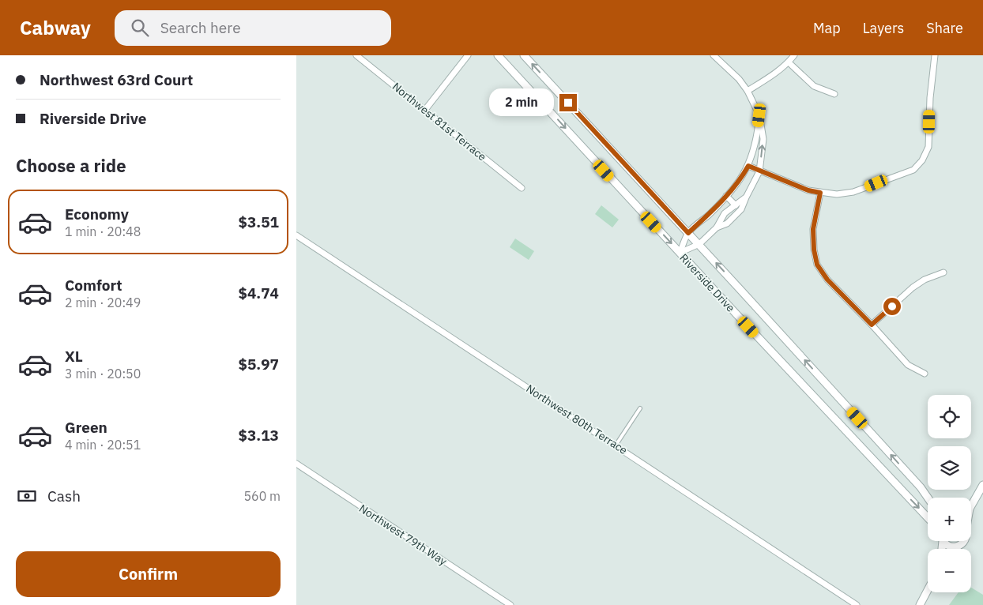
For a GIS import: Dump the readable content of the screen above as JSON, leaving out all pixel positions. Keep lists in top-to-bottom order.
{
  "streets": {
    "street": [
      "Northwest 81st Terrace",
      "Riverside Drive",
      "Northwest 80th Terrace",
      "Northwest 79th Way"
    ]
  },
  "page": {
    "header": "Cabway",
    "search": "Search here",
    "nav": ["Map", "Layers", "Share"],
    "banner": ["Northwest 63rd Court", "Riverside Drive"],
    "bubble": "2 min",
    "heading": "Choose a ride",
    "list": [
      {
        "name": "Economy",
        "note": "1 min · 20:48",
        "value": "$3.51"
      },
      {
        "name": "Comfort",
        "note": "2 min · 20:49",
        "value": "$4.74"
      },
      {
        "name": "XL",
        "note": "3 min · 20:50",
        "value": "$5.97"
      },
      {
        "name": "Green",
        "note": "4 min · 20:51",
        "value": "$3.13"
      }
    ],
    "map_buttons": ["+", "−"],
    "pay": ["Cash", "560 m"],
    "buttons": "Confirm"
  }
}
